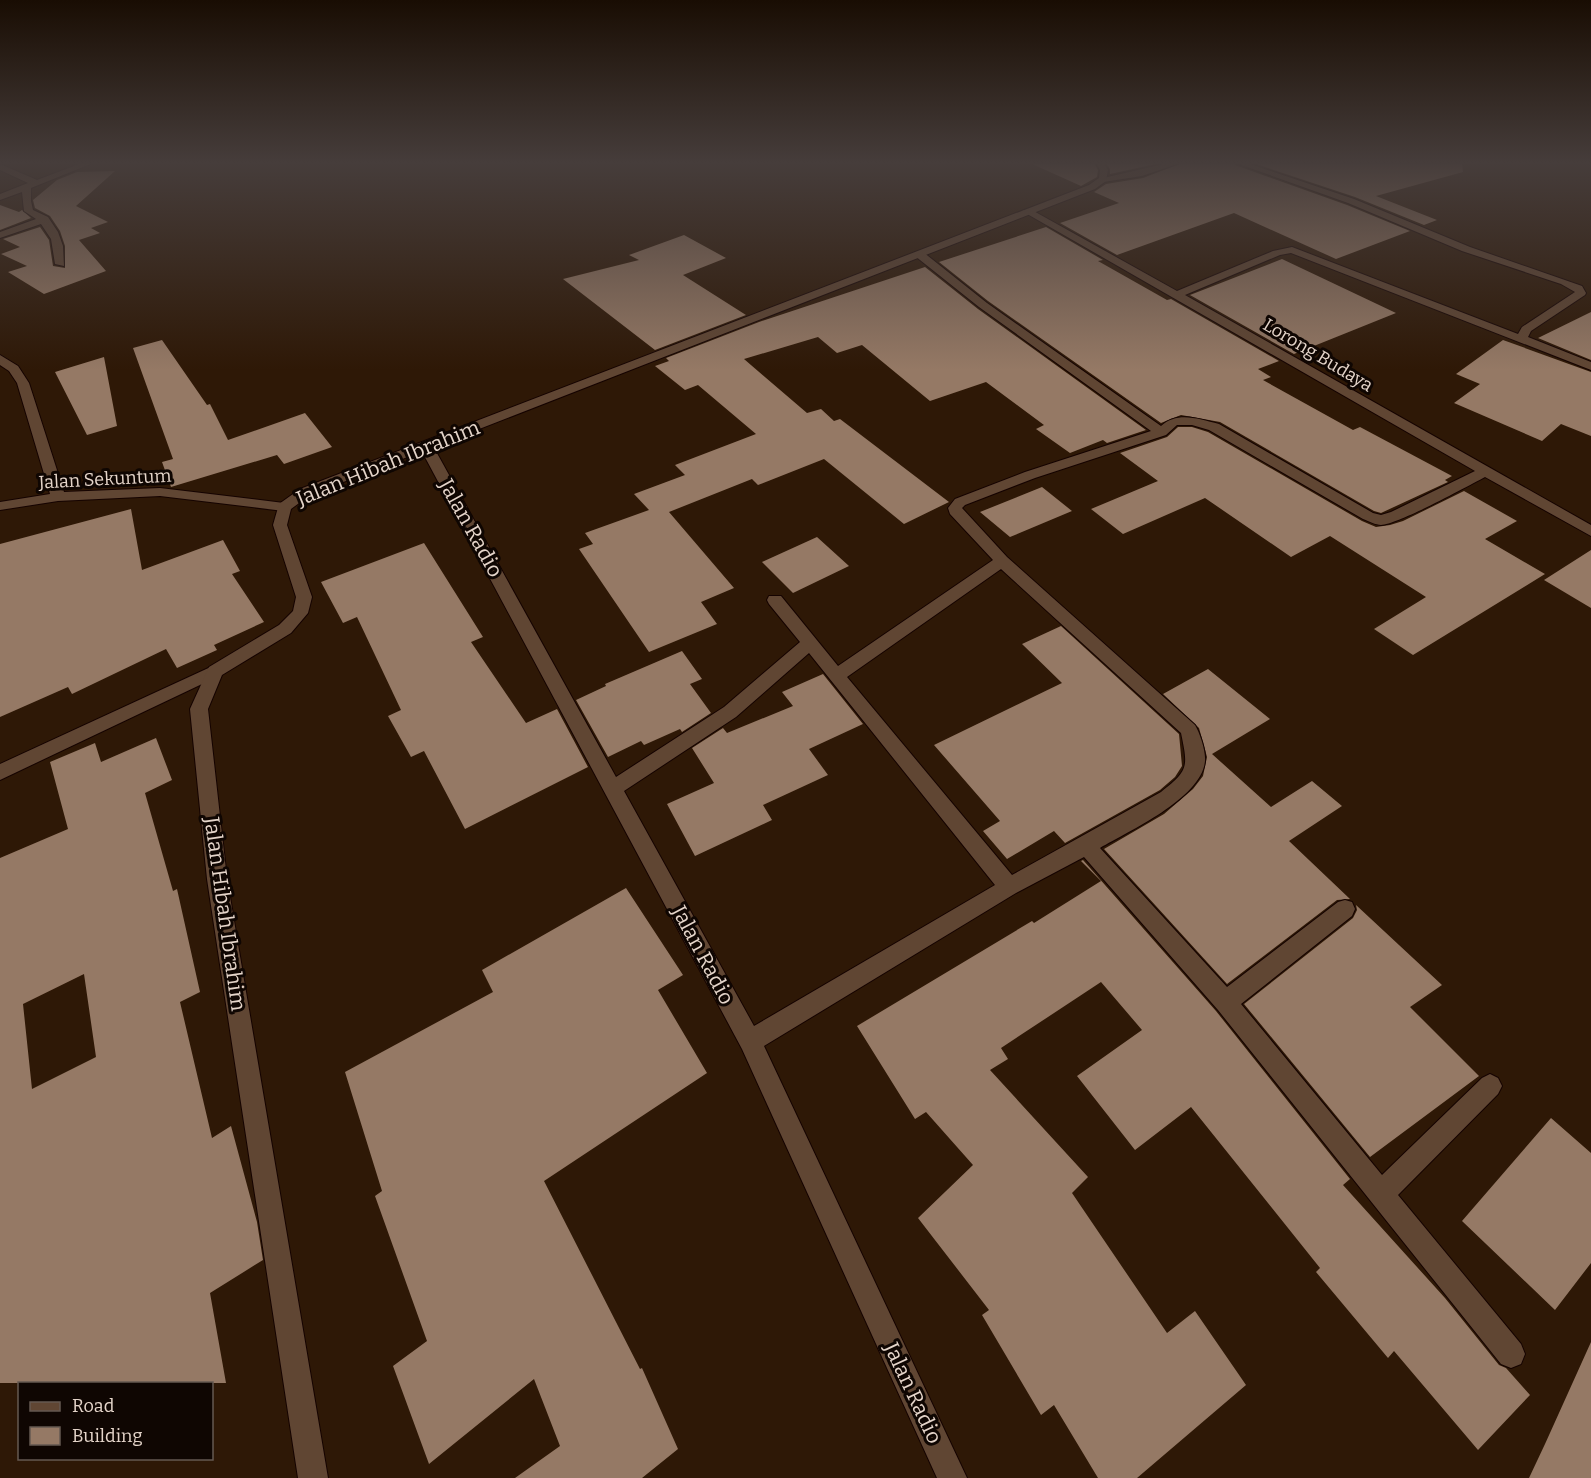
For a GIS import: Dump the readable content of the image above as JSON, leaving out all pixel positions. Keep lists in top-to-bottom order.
{
  "streets": {
    "street": [
      "Lorong Budaya",
      "Jalan Hibah Ibrahim",
      "Jalan Sekuntum",
      "Jalan Radio"
    ]
  },
  "crossings": [
    ["Jalan Hibah Ibrahim", "Jalan Sekuntum"],
    ["Jalan Hibah Ibrahim", "Jalan Radio"]
  ],
  "legend": ["Road", "Building"]
}
